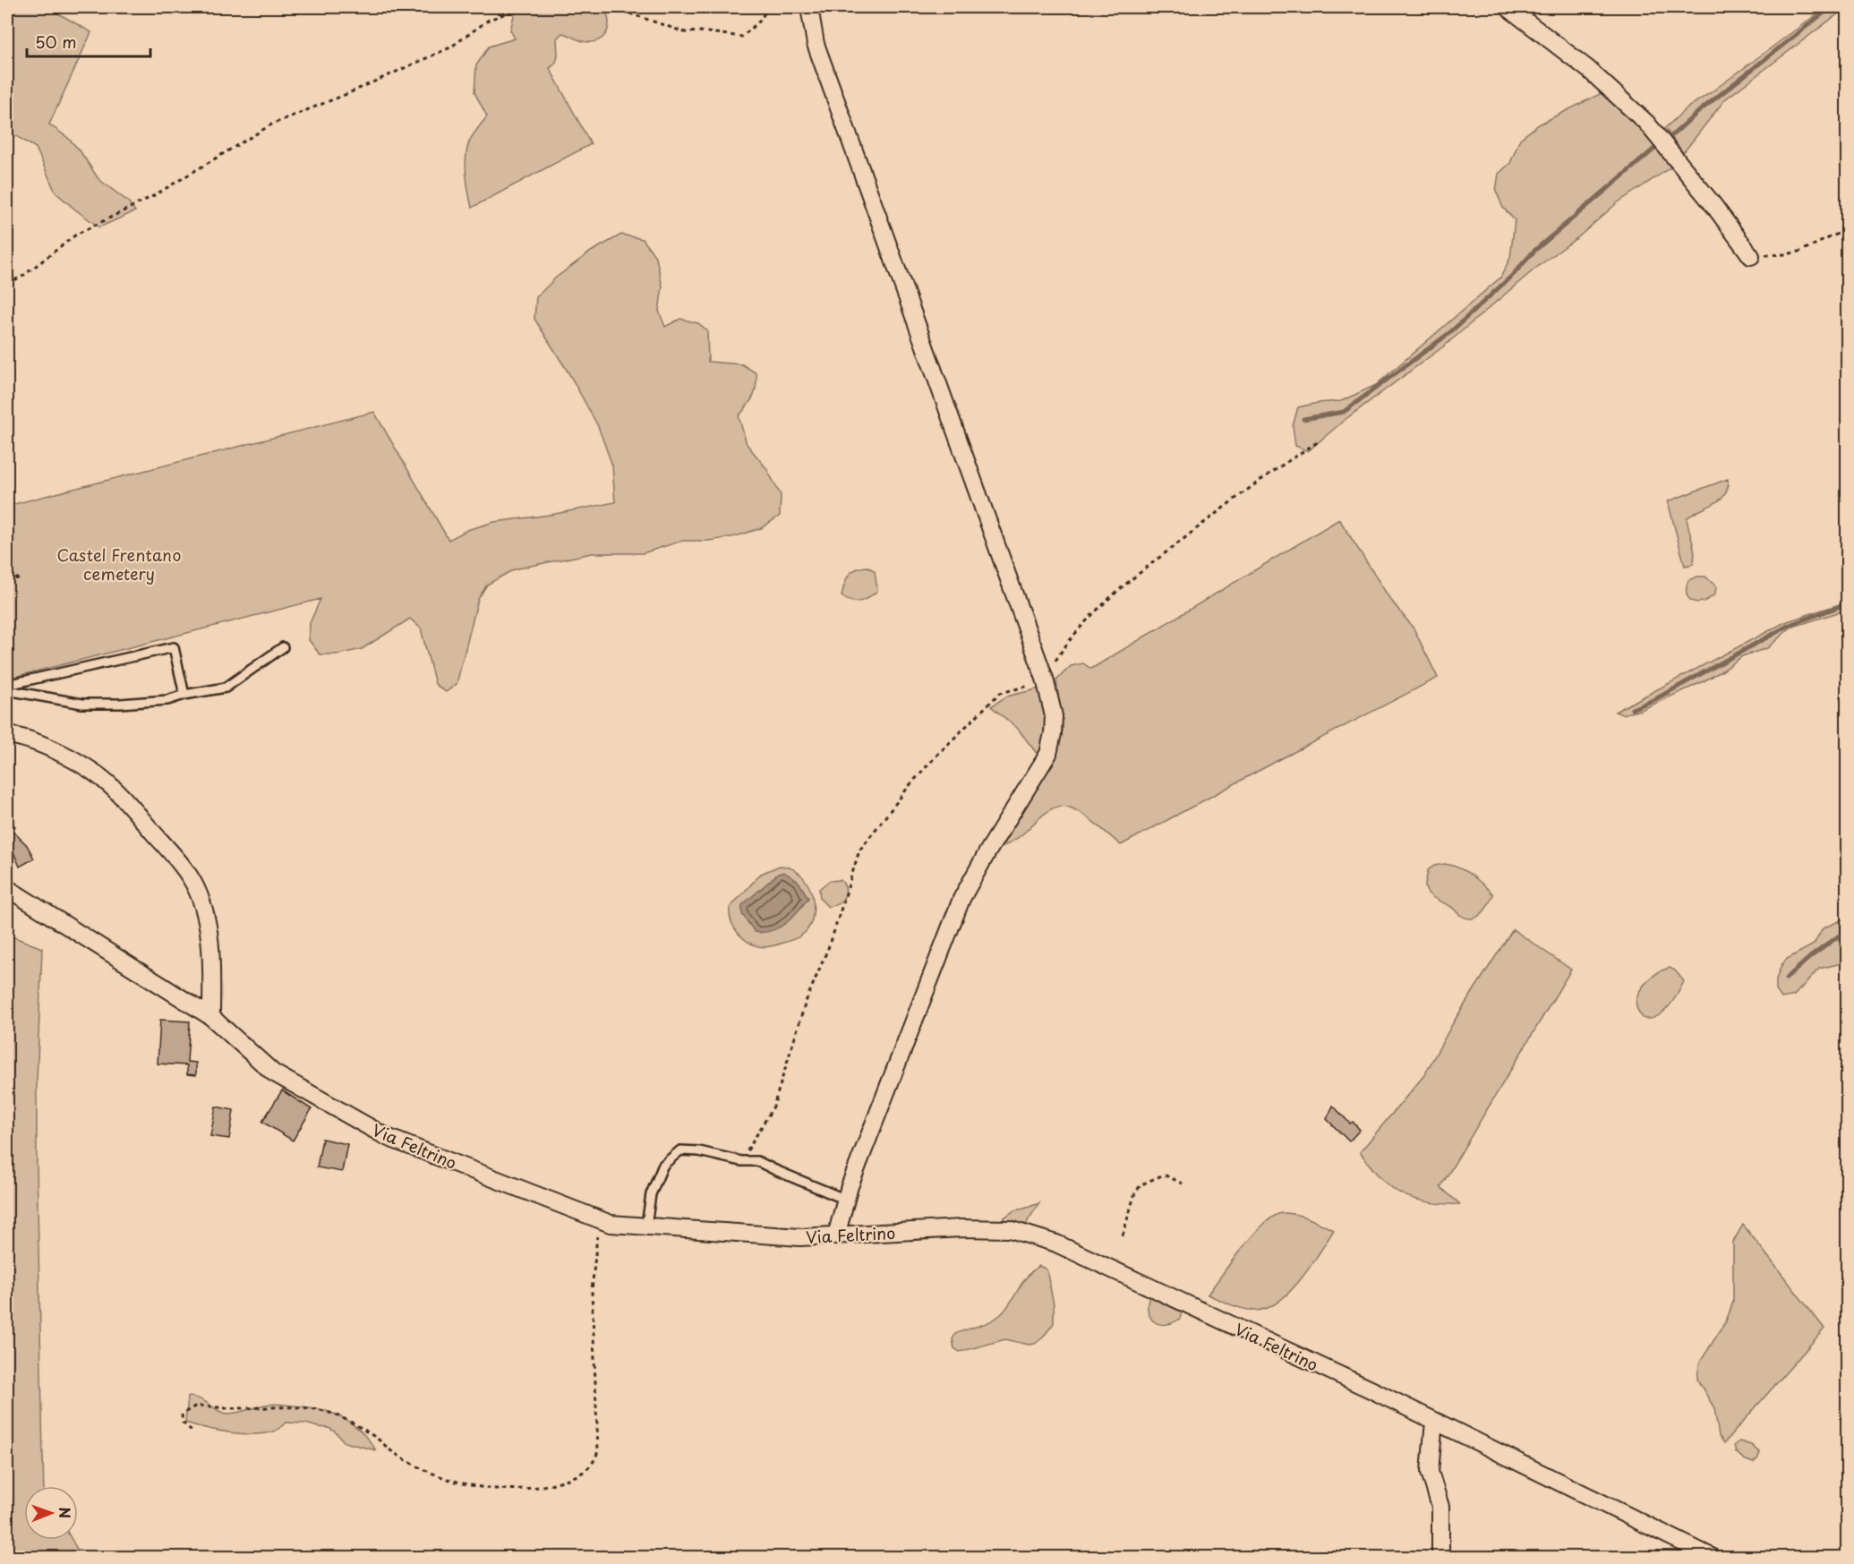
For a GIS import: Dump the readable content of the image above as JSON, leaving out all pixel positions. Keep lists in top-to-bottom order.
{
  "streets": {
    "street": ["Via Feltrino"]
  },
  "parks": ["Castel Frentano cemetery"],
  "scale_bar": "50 m",
  "north": "right"
}
